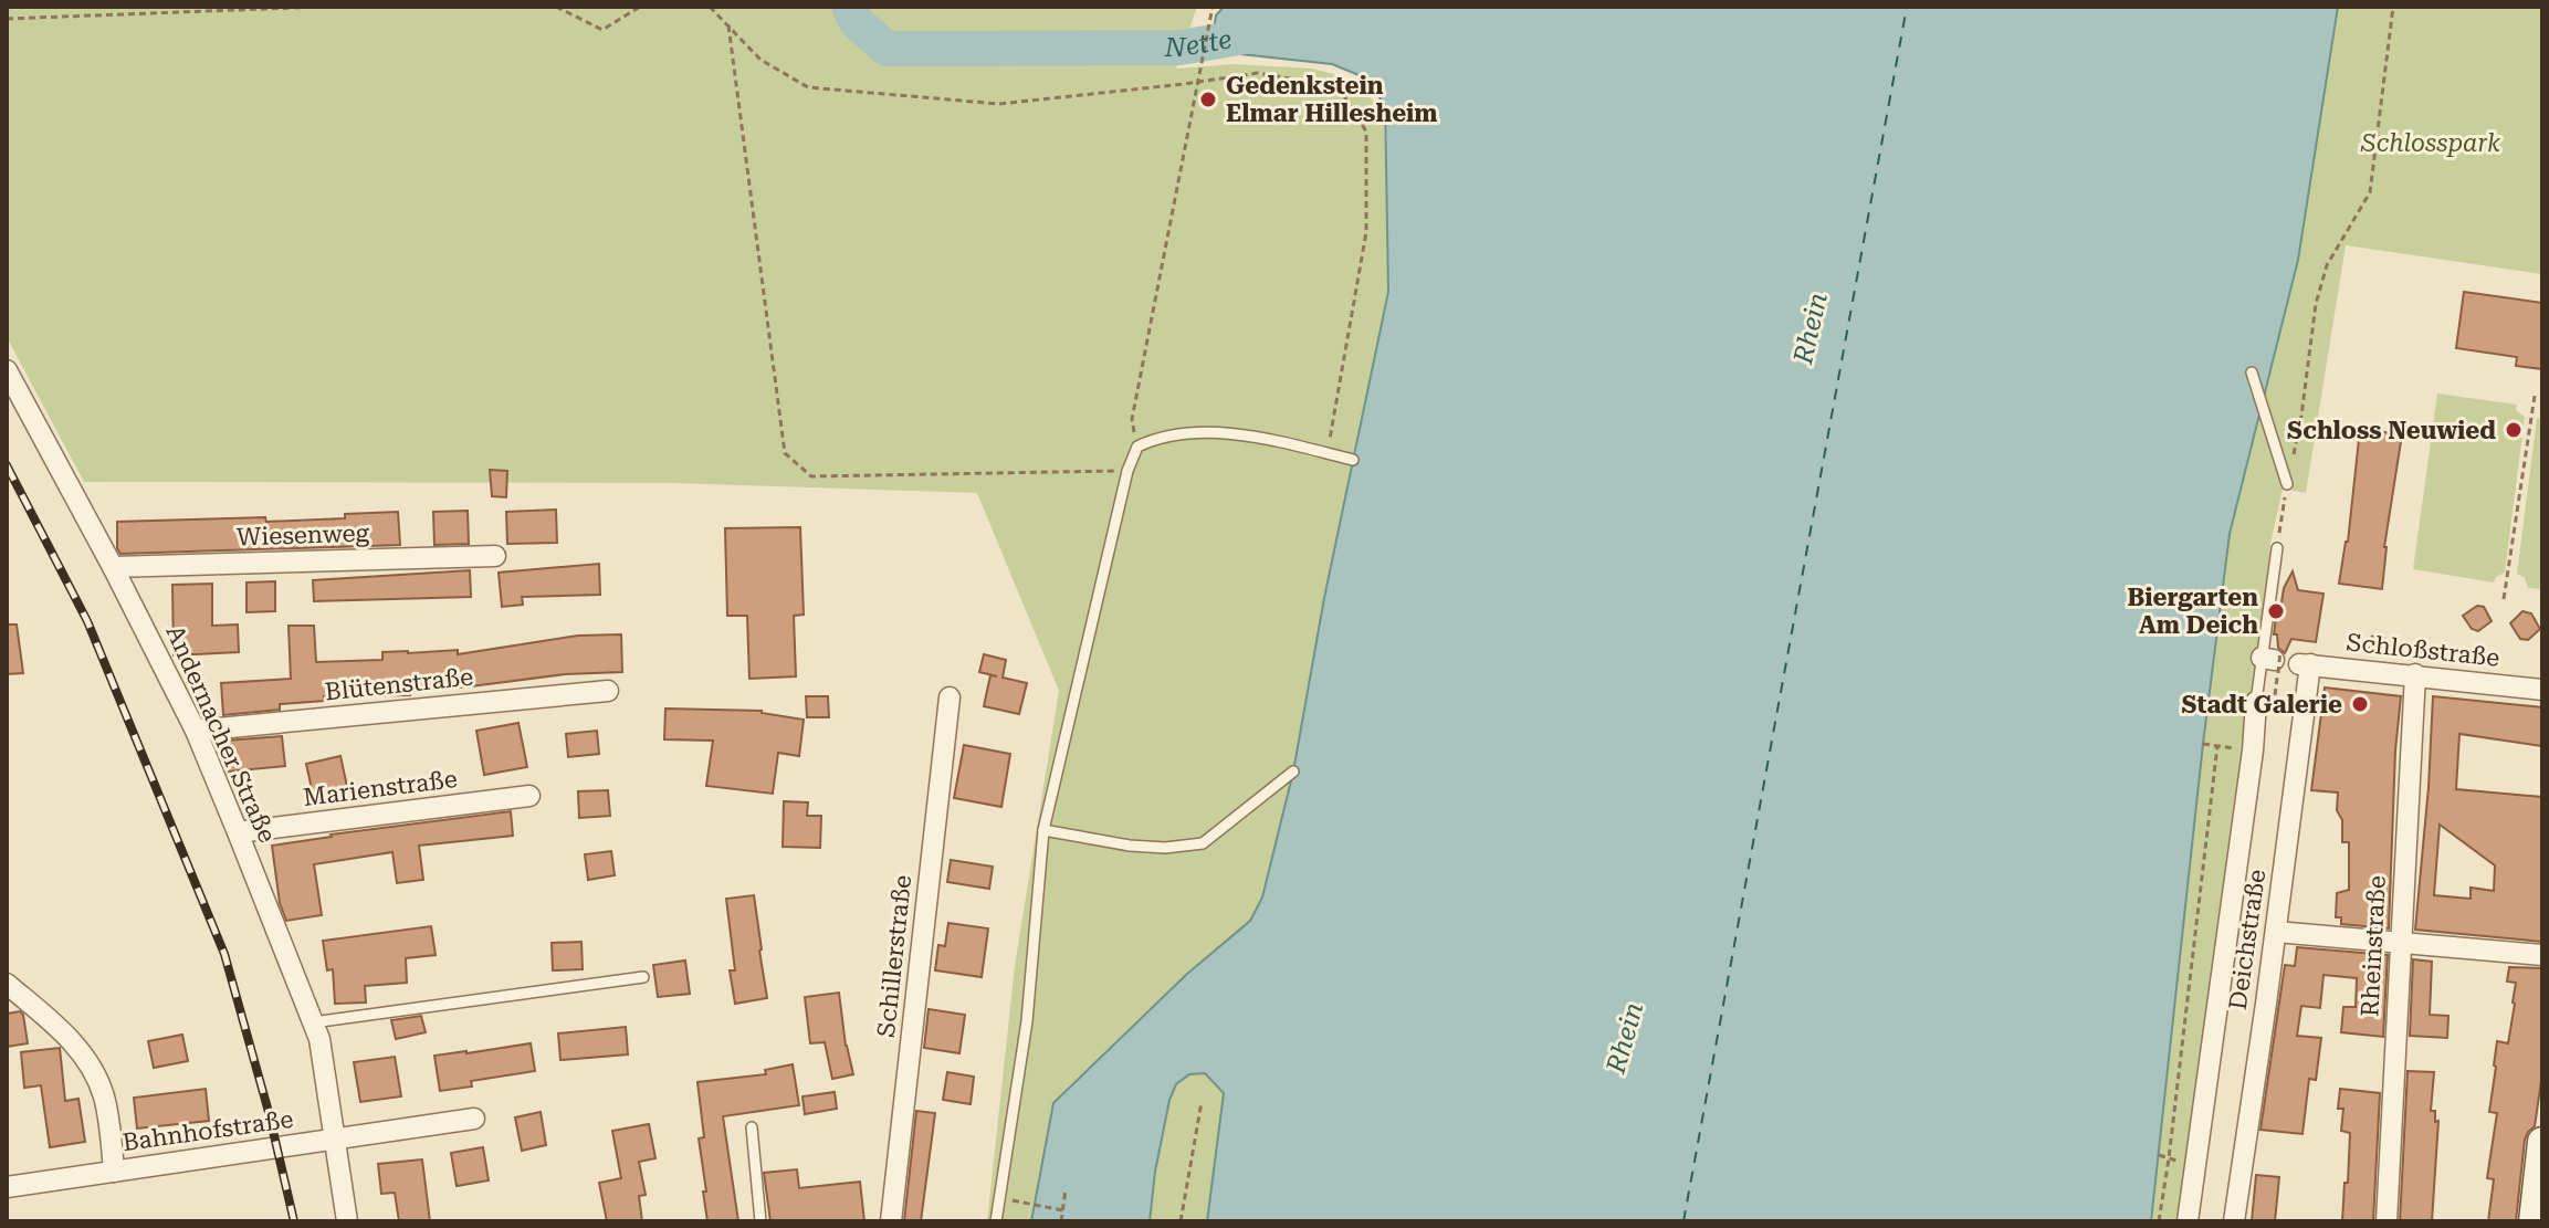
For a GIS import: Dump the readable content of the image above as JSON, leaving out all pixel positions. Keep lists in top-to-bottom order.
{
  "streets": {
    "street": [
      "Wiesenweg",
      "Schloßstraße",
      "Blütenstraße",
      "Andernacher Straße",
      "Marienstraße",
      "Deichstraße",
      "Rheinstraße",
      "Schillerstraße",
      "Bahnhofstraße"
    ]
  },
  "crossings": [
    ["Wiesenweg", "Andernacher Straße"],
    ["Schloßstraße", "Deichstraße"],
    ["Schloßstraße", "Rheinstraße"],
    ["Blütenstraße", "Andernacher Straße"],
    ["Andernacher Straße", "Marienstraße"],
    ["Andernacher Straße", "Bahnhofstraße"]
  ],
  "water": ["Nette", "Rhein"],
  "parks": ["Schlosspark"],
  "places": [
    "Gedenkstein Elmar Hillesheim",
    "Schloss Neuwied",
    "Biergarten Am Deich",
    "Stadt Galerie"
  ]
}
